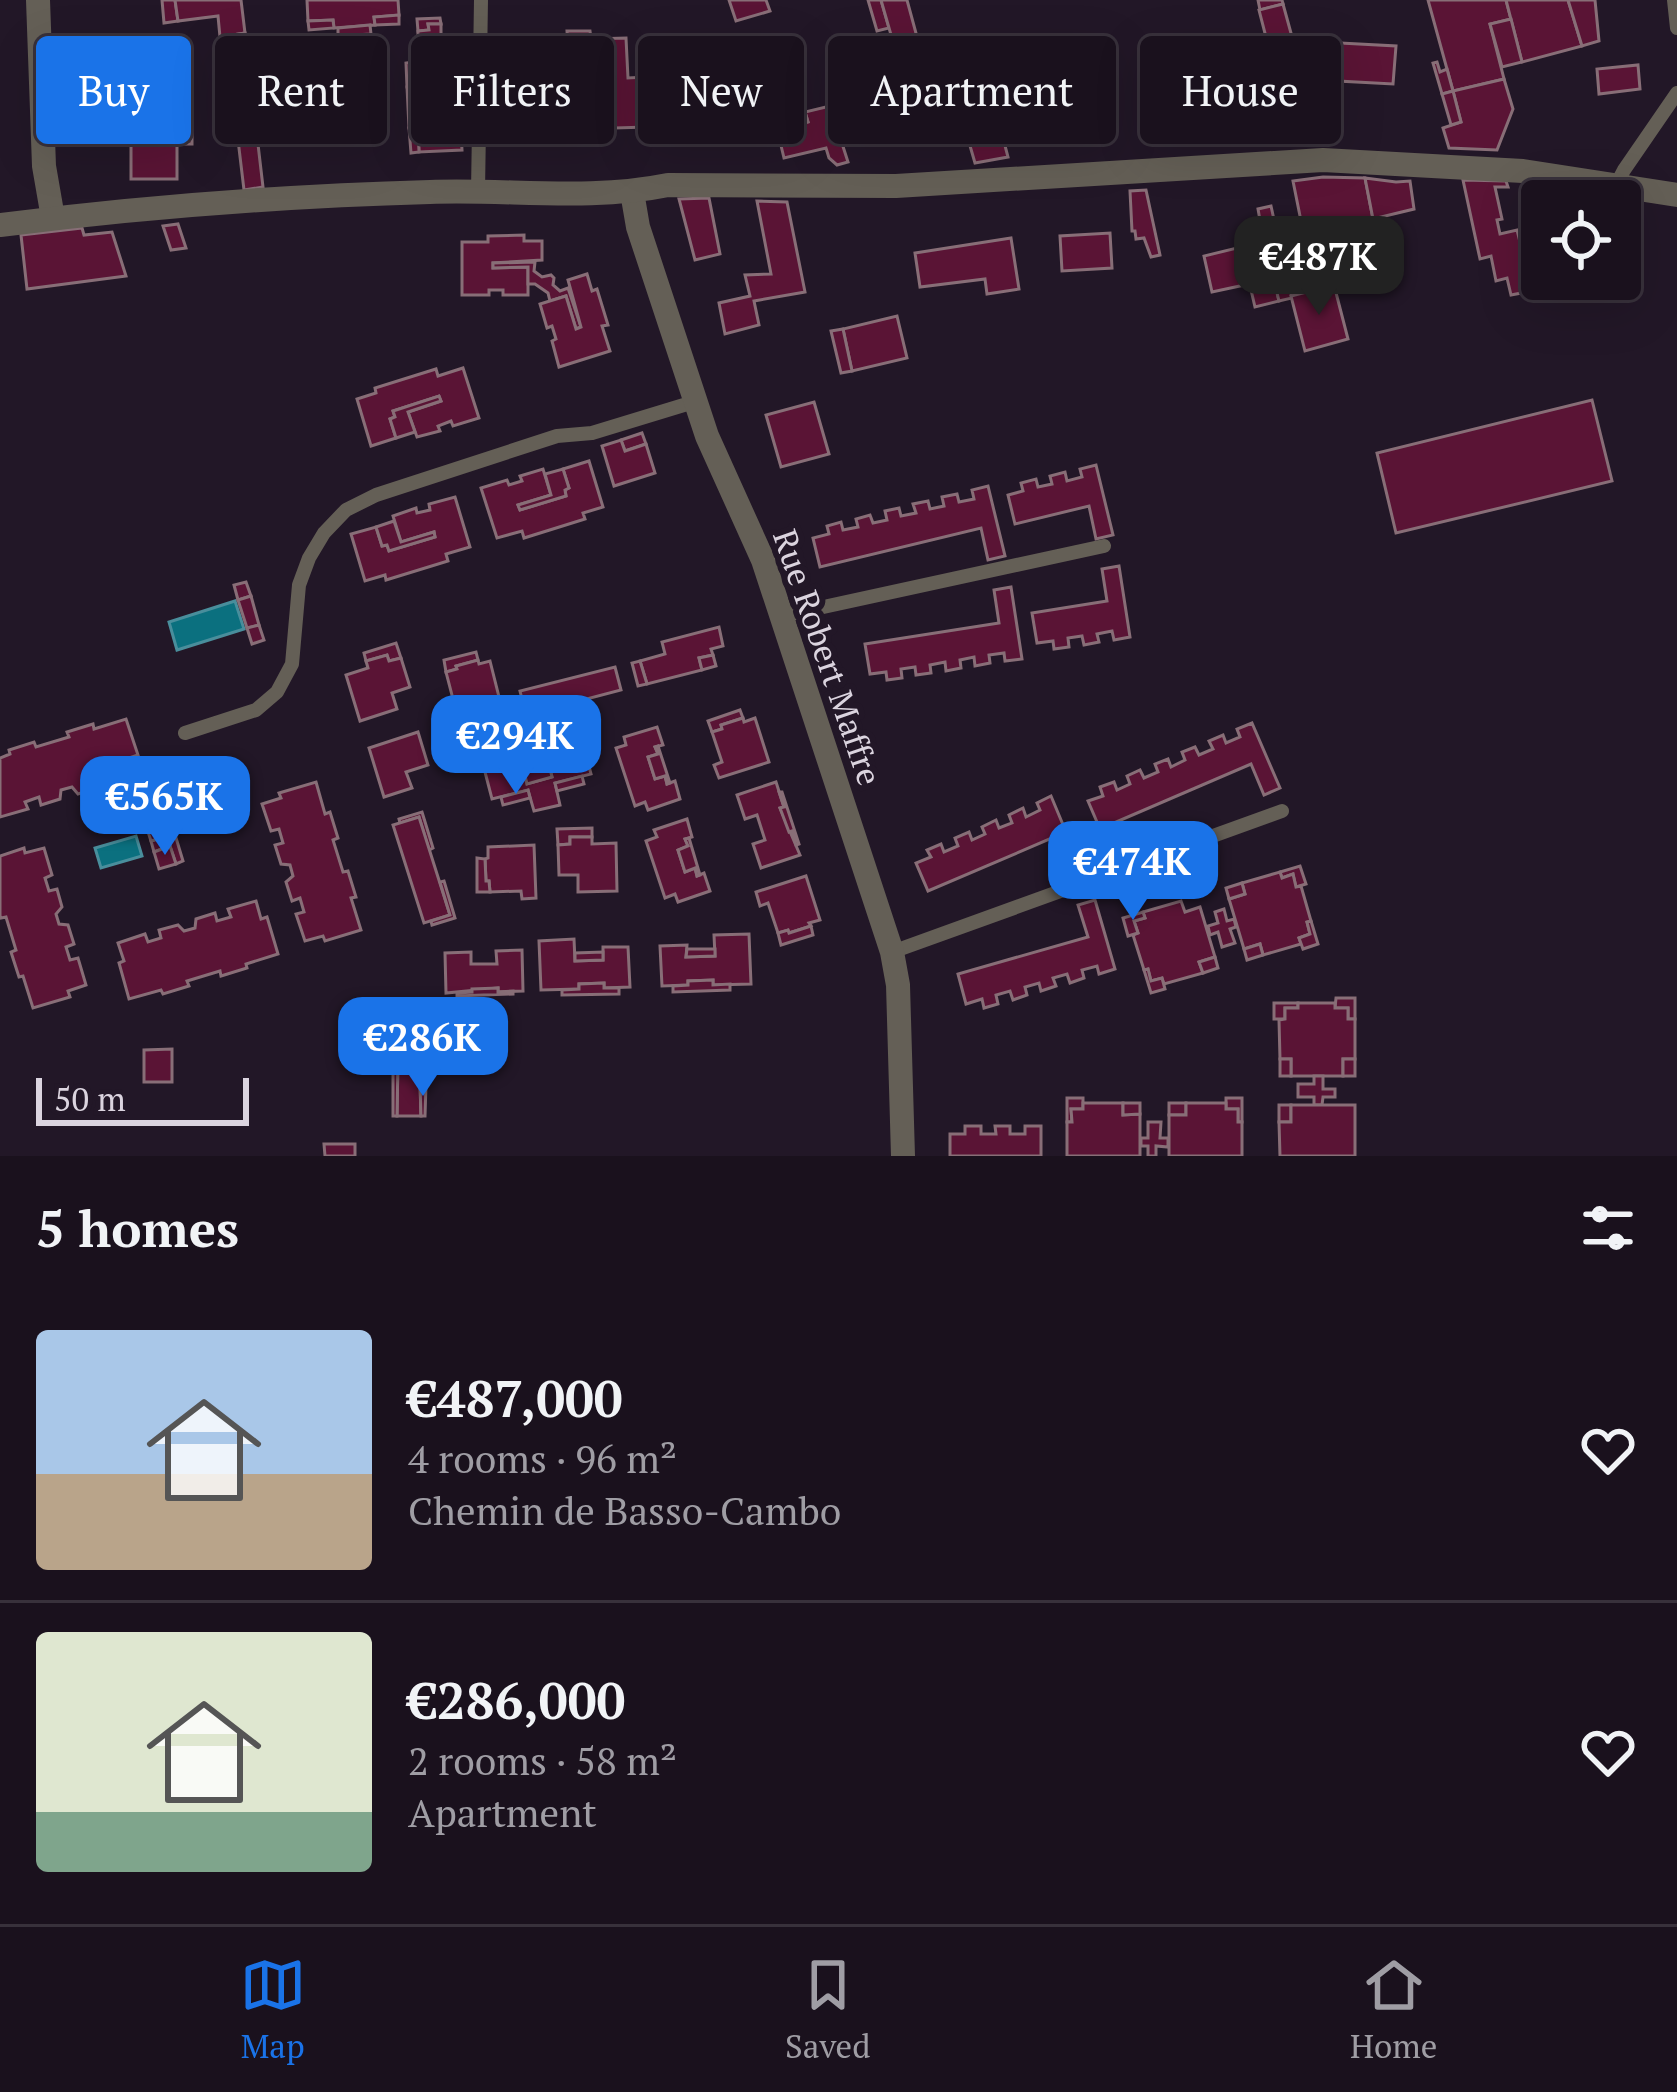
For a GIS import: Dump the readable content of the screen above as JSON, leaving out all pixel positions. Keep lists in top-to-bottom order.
{
  "streets": {
    "street": ["Rue Robert Maffre"]
  },
  "scale_bar": "50 m",
  "page": {
    "chip": [
      "Buy",
      "Rent",
      "Filters",
      "New",
      "Apartment",
      "House"
    ],
    "price": [
      "€487K",
      "€294K",
      "€565K",
      "€474K",
      "€286K"
    ],
    "scale": "50 m",
    "heading": "5 homes",
    "list": [
      {
        "name": "€487,000",
        "note": "4 rooms · 96 m² · Chemin de Basso-Cambo"
      },
      {
        "name": "€286,000",
        "note": "2 rooms · 58 m² · Apartment"
      }
    ],
    "tabs": ["Map", "Saved", "Home"]
  }
}
